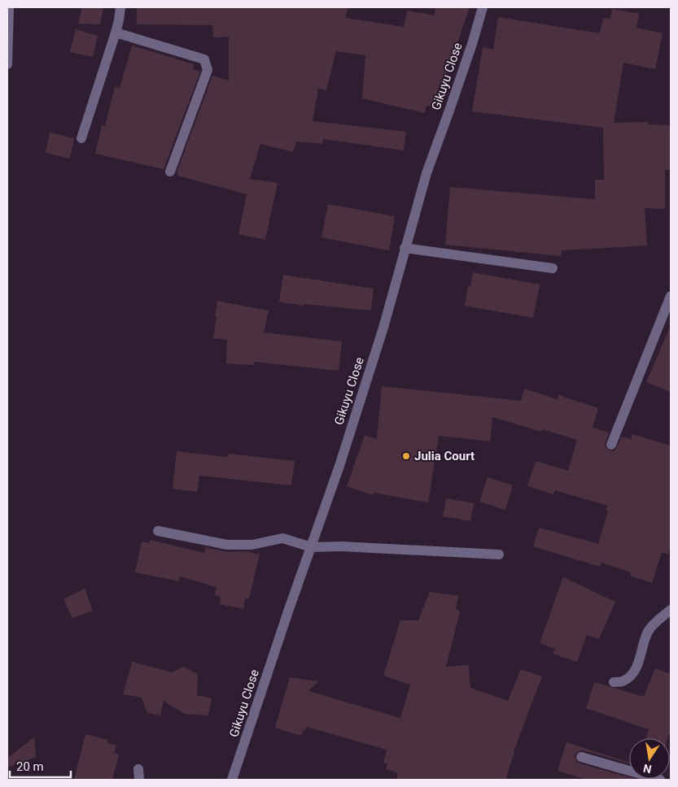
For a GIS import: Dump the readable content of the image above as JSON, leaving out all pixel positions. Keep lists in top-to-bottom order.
{
  "streets": {
    "street": ["Gikuyu Close"]
  },
  "places": ["Julia Court"],
  "scale_bar": "20 m",
  "north": "bottom"
}
